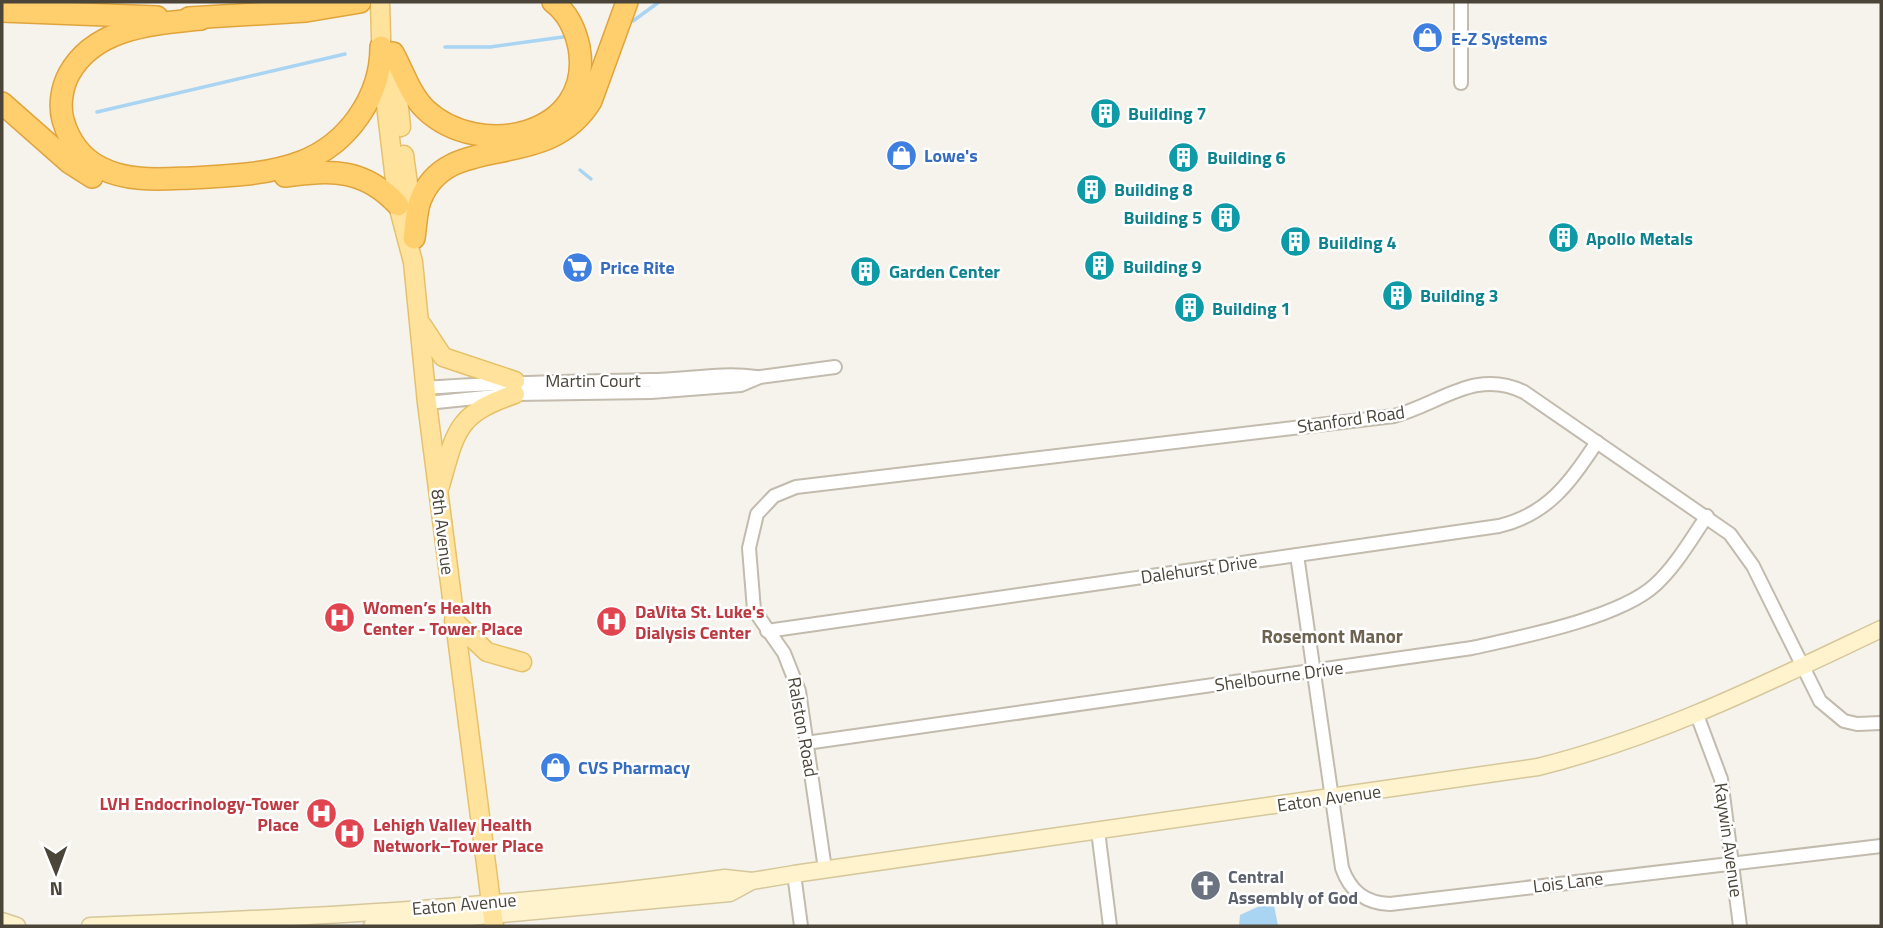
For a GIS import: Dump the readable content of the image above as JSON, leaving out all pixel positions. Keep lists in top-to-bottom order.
{
  "streets": {
    "main road": ["8th Avenue"],
    "street": [
      "Martin Court",
      "Stanford Road",
      "Dalehurst Drive",
      "Shelbourne Drive",
      "Ralston Road",
      "Eaton Avenue",
      "Kaywin Avenue",
      "Lois Lane"
    ]
  },
  "crossings": [
    ["Martin Court", "8th Avenue"],
    ["Stanford Road", "Dalehurst Drive"],
    ["Stanford Road", "Shelbourne Drive"],
    ["Stanford Road", "Ralston Road"],
    ["Stanford Road", "Eaton Avenue"],
    ["8th Avenue", "Eaton Avenue"],
    ["Dalehurst Drive", "Ralston Road"],
    ["Dalehurst Drive", "Lois Lane"],
    ["Shelbourne Drive", "Ralston Road"],
    ["Shelbourne Drive", "Lois Lane"],
    ["Ralston Road", "Eaton Avenue"],
    ["Eaton Avenue", "Kaywin Avenue"],
    ["Eaton Avenue", "Lois Lane"],
    ["Kaywin Avenue", "Lois Lane"]
  ],
  "districts": ["Rosemont Manor"],
  "places": {
    "shop": ["E-Z Systems", "Lowe's", "CVS Pharmacy"],
    "building": [
      "Building 7",
      "Building 6",
      "Building 8",
      "Building 5",
      "Apollo Metals",
      "Building 4",
      "Building 9",
      "Garden Center",
      "Building 3",
      "Building 1"
    ],
    "supermarket": ["Price Rite"],
    "hospital": [
      "Women’s Health Center - Tower Place",
      "DaVita St. Luke's Dialysis Center",
      "LVH Endocrinology-Tower Place",
      "Lehigh Valley Health Network–Tower Place"
    ],
    "church": ["Central Assembly of God"]
  },
  "north": "bottom"
}
